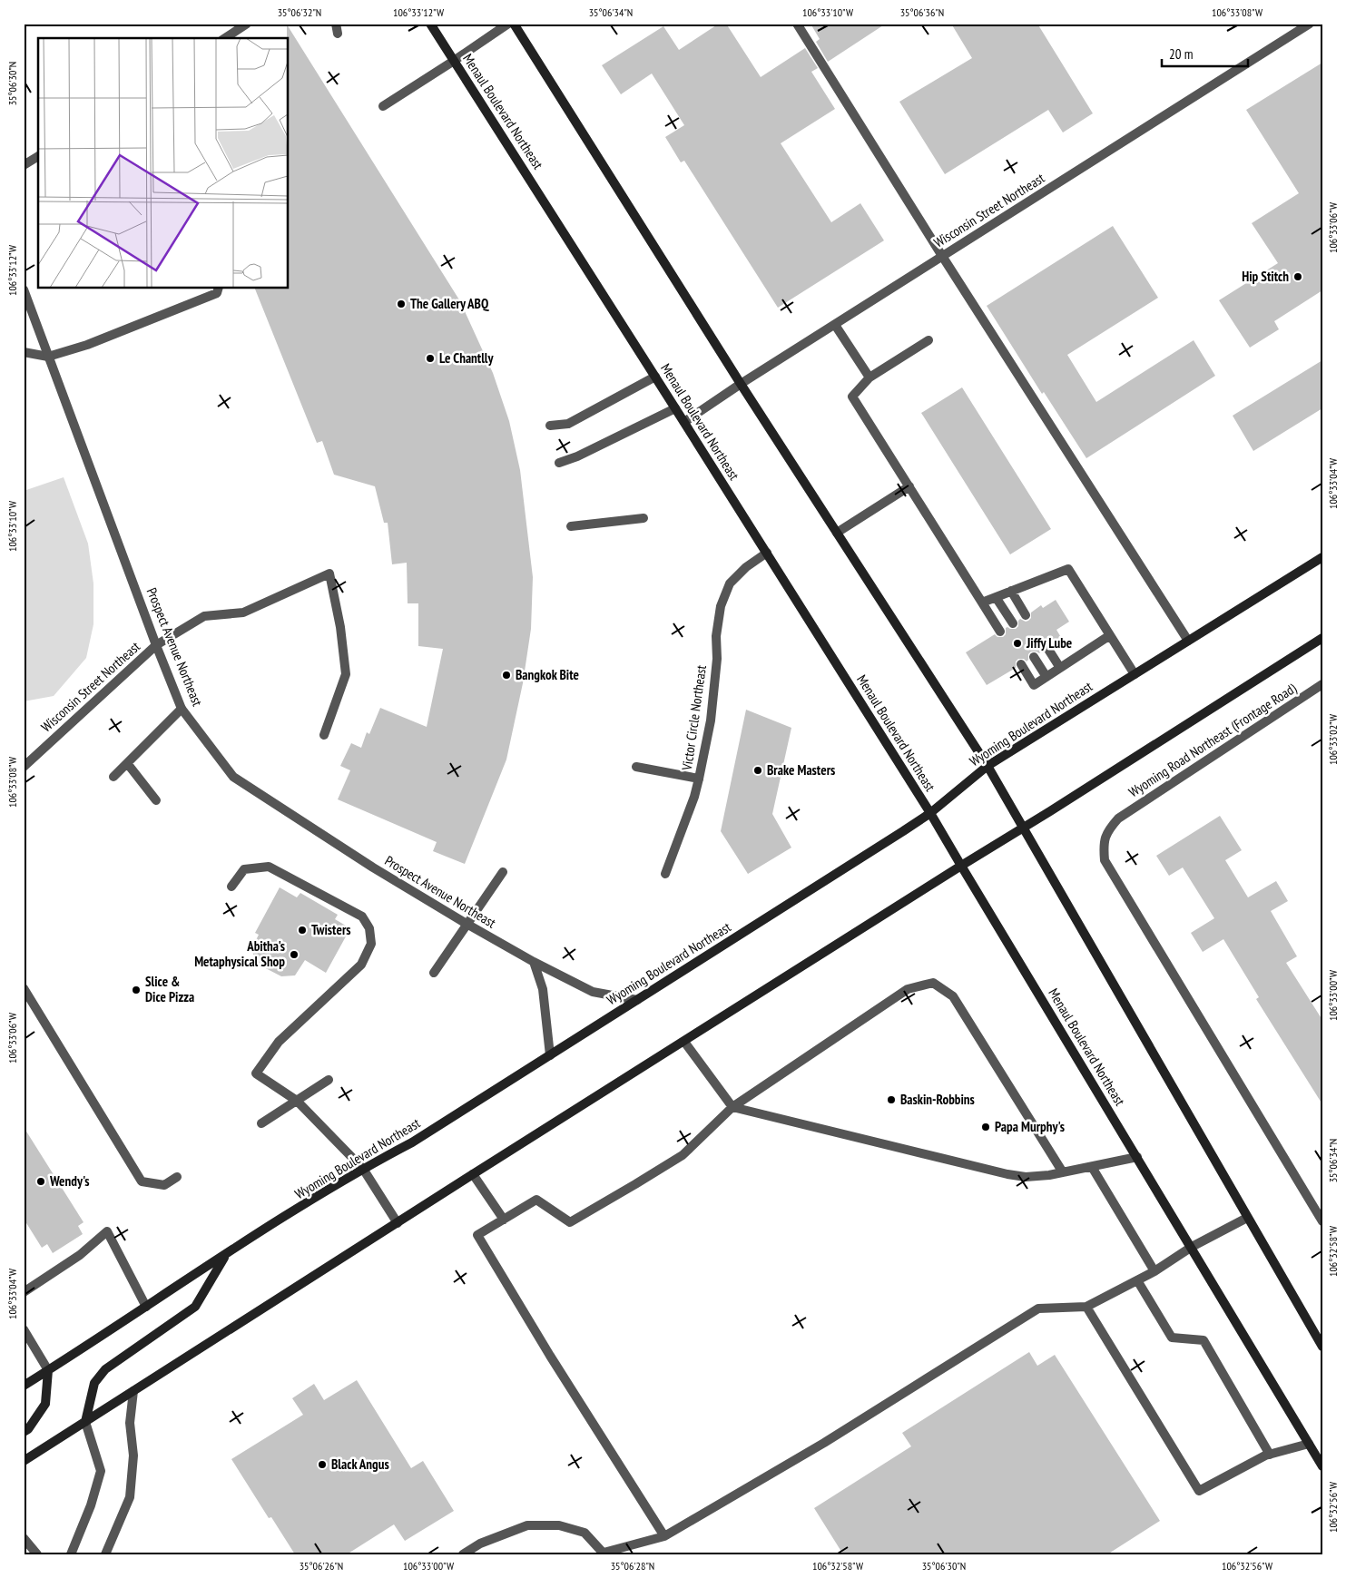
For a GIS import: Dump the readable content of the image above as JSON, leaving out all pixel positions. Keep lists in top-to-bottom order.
{
  "streets": {
    "main road": ["Menaul Boulevard Northeast", "Wyoming Boulevard Northeast"],
    "street": [
      "Wisconsin Street Northeast",
      "Prospect Avenue Northeast",
      "Victor Circle Northeast",
      "Wyoming Road Northeast (Frontage Road)"
    ]
  },
  "crossings": [
    ["Menaul Boulevard Northeast", "Wisconsin Street Northeast"],
    ["Menaul Boulevard Northeast", "Victor Circle Northeast"],
    ["Menaul Boulevard Northeast", "Wyoming Boulevard Northeast"],
    ["Wisconsin Street Northeast", "Prospect Avenue Northeast"],
    ["Prospect Avenue Northeast", "Wyoming Boulevard Northeast"]
  ],
  "places": [
    "Hip Stitch",
    "The Gallery ABQ",
    "Le Chantlly",
    "Jiffy Lube",
    "Bangkok Bite",
    "Brake Masters",
    "Twisters",
    "Abitha's Metaphysical Shop",
    "Slice & Dice Pizza",
    "Baskin-Robbins",
    "Papa Murphy's",
    "Wendy's",
    "Black Angus"
  ],
  "scale_bar": "20 m",
  "coordinates": [
    "35°06'32\"N",
    "106°33'12\"W",
    "35°06'34\"N",
    "106°33'10\"W",
    "35°06'36\"N",
    "106°33'08\"W",
    "35°06'30\"N",
    "106°33'06\"W",
    "106°33'04\"W",
    "106°33'02\"W",
    "106°33'00\"W",
    "106°32'58\"W",
    "106°32'56\"W",
    "35°06'26\"N",
    "35°06'28\"N"
  ]
}
